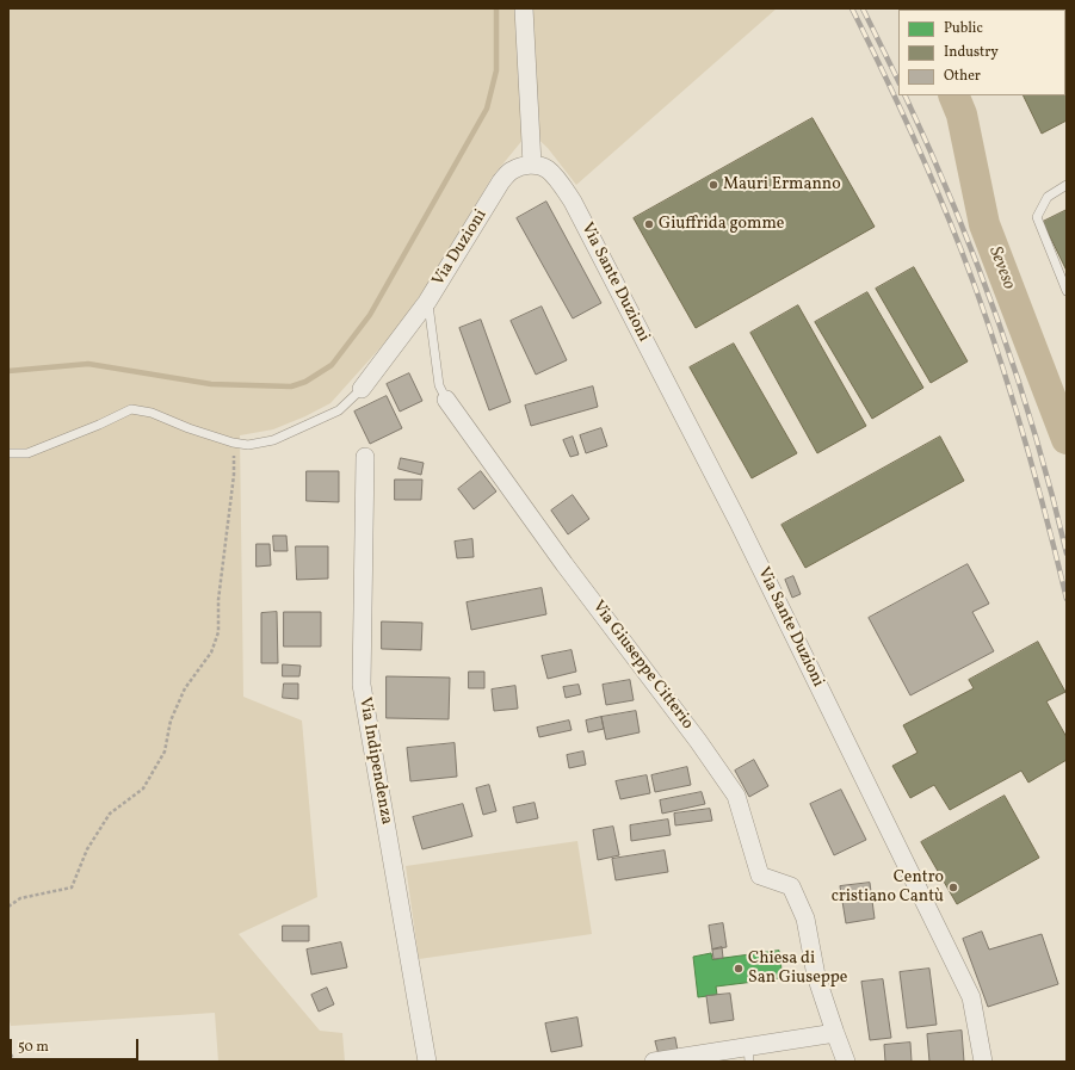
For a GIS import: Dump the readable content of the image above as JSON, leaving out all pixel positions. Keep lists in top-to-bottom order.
{
  "streets": {
    "street": [
      "Via Duzioni",
      "Via Sante Duzioni",
      "Via Giuseppe Citterio",
      "Via Indipendenza"
    ]
  },
  "crossings": [
    ["Via Duzioni", "Via Sante Duzioni"],
    ["Via Duzioni", "Via Giuseppe Citterio"]
  ],
  "water": ["Seveso"],
  "places": [
    "Mauri Ermanno",
    "Giuffrida gomme",
    "Centro cristiano Cantù",
    "Chiesa di San Giuseppe"
  ],
  "legend": ["Public", "Industry", "Other"],
  "scale_bar": "50 m"
}
